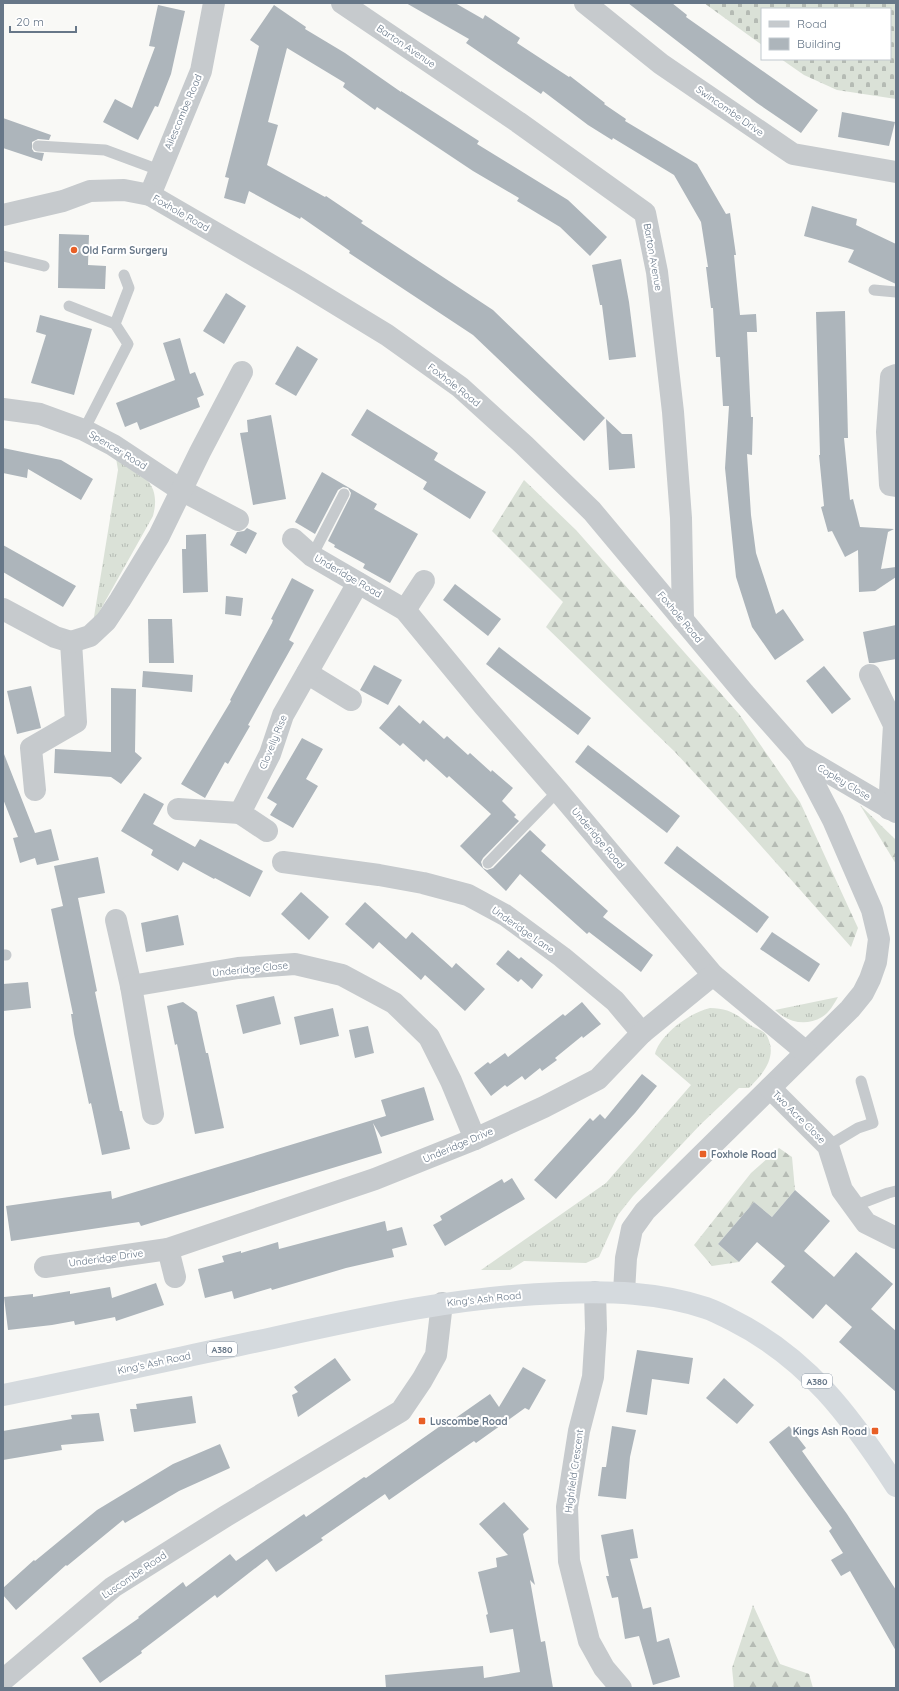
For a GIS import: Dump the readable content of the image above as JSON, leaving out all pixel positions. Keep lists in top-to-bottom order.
{
  "streets": {
    "highway": ["King's Ash Road", "A380"],
    "street": [
      "Barton Avenue",
      "Swincombe Drive",
      "Ailescombe Road",
      "Foxhole Road",
      "Spencer Road",
      "Underidge Road",
      "Clovelly Rise",
      "Copley Close",
      "Underidge Lane",
      "Underidge Close",
      "Two Acre Close",
      "Underidge Drive",
      "Highfield Crescent",
      "Luscombe Road"
    ]
  },
  "crossings": [
    ["Barton Avenue", "Foxhole Road"],
    ["Ailescombe Road", "Foxhole Road"],
    ["Foxhole Road", "Underidge Road"],
    ["Foxhole Road", "Copley Close"],
    ["Foxhole Road", "Two Acre Close"],
    ["Foxhole Road", "King's Ash Road"],
    ["Underidge Road", "Clovelly Rise"],
    ["Underidge Road", "Underidge Drive"],
    ["Underidge Lane", "Underidge Drive"],
    ["Underidge Close", "Underidge Drive"],
    ["King's Ash Road", "Highfield Crescent"],
    ["King's Ash Road", "Luscombe Road"]
  ],
  "places": {
    "other": ["Old Farm Surgery"],
    "transit": ["Foxhole Road", "Luscombe Road", "Kings Ash Road"]
  },
  "legend": ["Road", "Building"],
  "scale_bar": "20 m"
}
